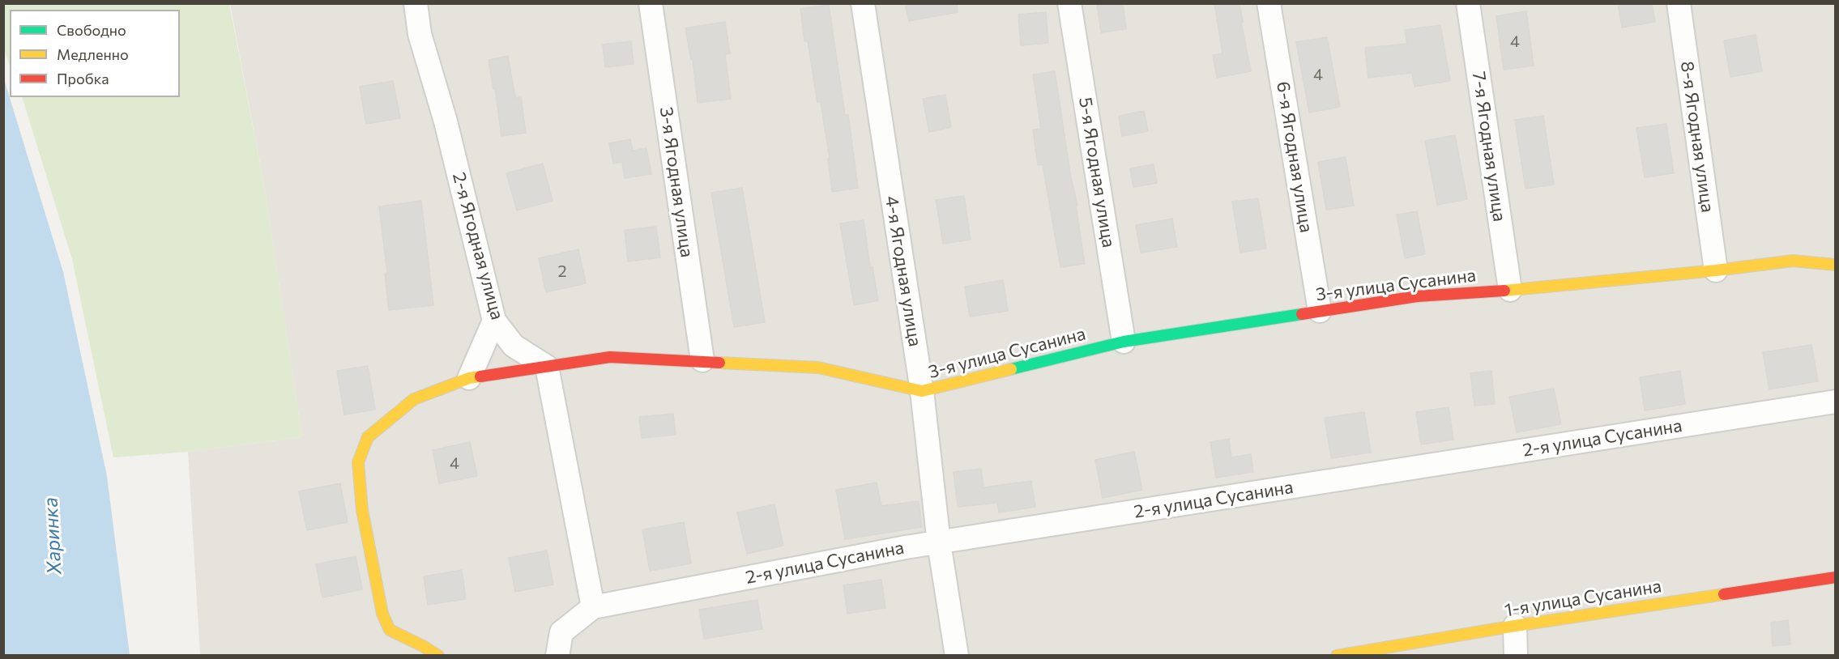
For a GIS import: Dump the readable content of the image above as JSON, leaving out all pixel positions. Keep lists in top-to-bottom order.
{
  "streets": {
    "street": [
      "8-я Ягодная улица",
      "7-я Ягодная улица",
      "6-я Ягодная улица",
      "5-я Ягодная улица",
      "3-я Ягодная улица",
      "2-я Ягодная улица",
      "4-я Ягодная улица",
      "3-я улица Сусанина",
      "2-я улица Сусанина",
      "1-я улица Сусанина"
    ]
  },
  "crossings": [
    ["8-я Ягодная улица", "3-я улица Сусанина"],
    ["7-я Ягодная улица", "3-я улица Сусанина"],
    ["6-я Ягодная улица", "3-я улица Сусанина"],
    ["5-я Ягодная улица", "3-я улица Сусанина"],
    ["3-я Ягодная улица", "3-я улица Сусанина"],
    ["2-я Ягодная улица", "3-я улица Сусанина"],
    ["4-я Ягодная улица", "3-я улица Сусанина"],
    ["4-я Ягодная улица", "2-я улица Сусанина"]
  ],
  "water": ["Харинка"],
  "house_numbers": [
    "4",
    "4",
    "2",
    "4"
  ],
  "legend": ["Свободно", "Медленно", "Пробка"]
}
